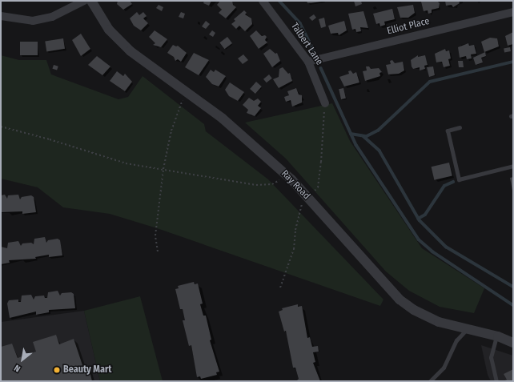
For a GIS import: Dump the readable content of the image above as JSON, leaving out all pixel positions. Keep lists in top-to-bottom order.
{
  "streets": {
    "street": ["Elliot Place", "Talbert Lane", "Ray Road"]
  },
  "crossings": [
    ["Elliot Place", "Talbert Lane"]
  ],
  "places": ["Beauty Mart"],
  "north": "bottom left"
}
